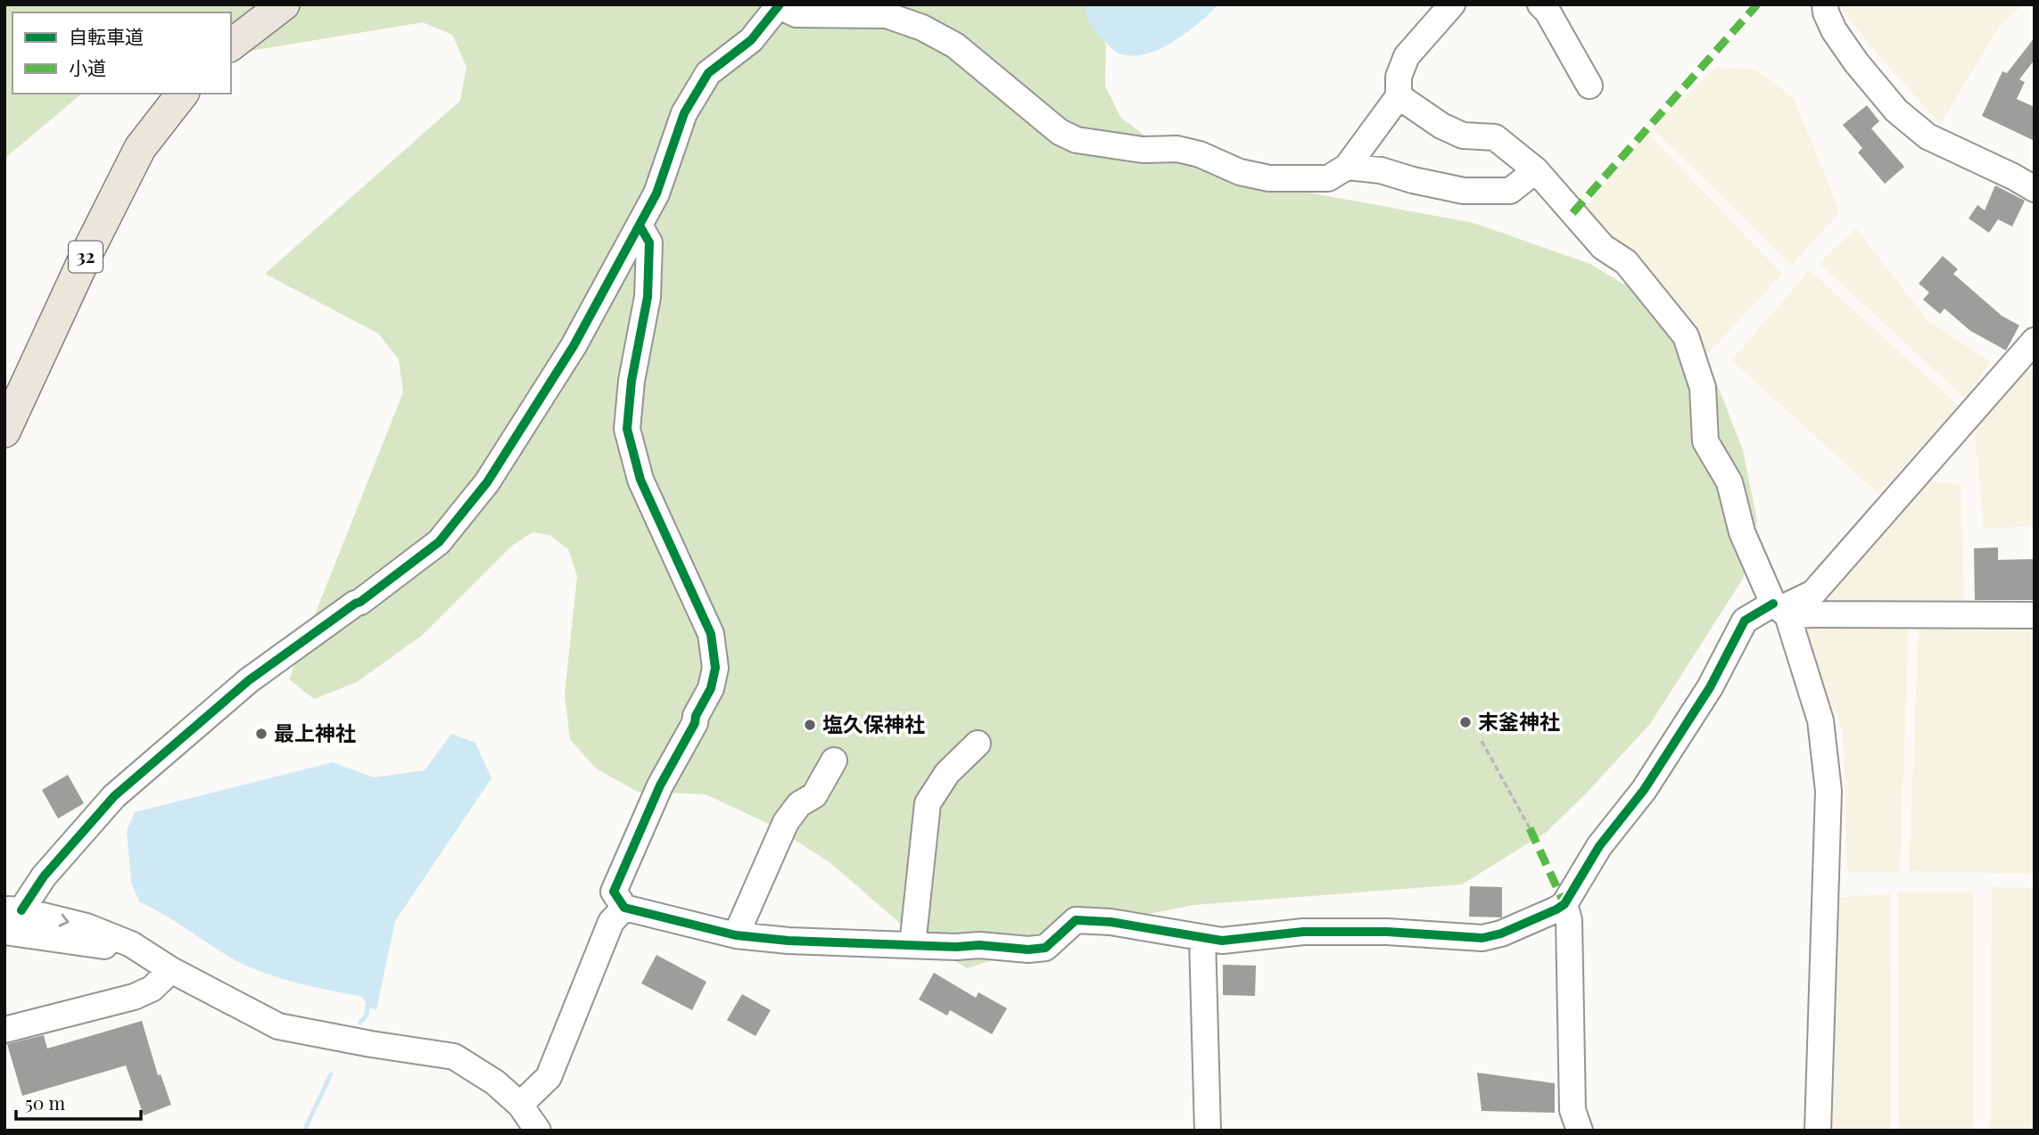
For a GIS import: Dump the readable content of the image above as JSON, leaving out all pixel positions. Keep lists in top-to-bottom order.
{
  "streets": {
    "main road": ["32"]
  },
  "places": ["末釜神社", "塩久保神社", "最上神社"],
  "legend": ["自転車道", "小道"],
  "scale_bar": "50 m"
}
